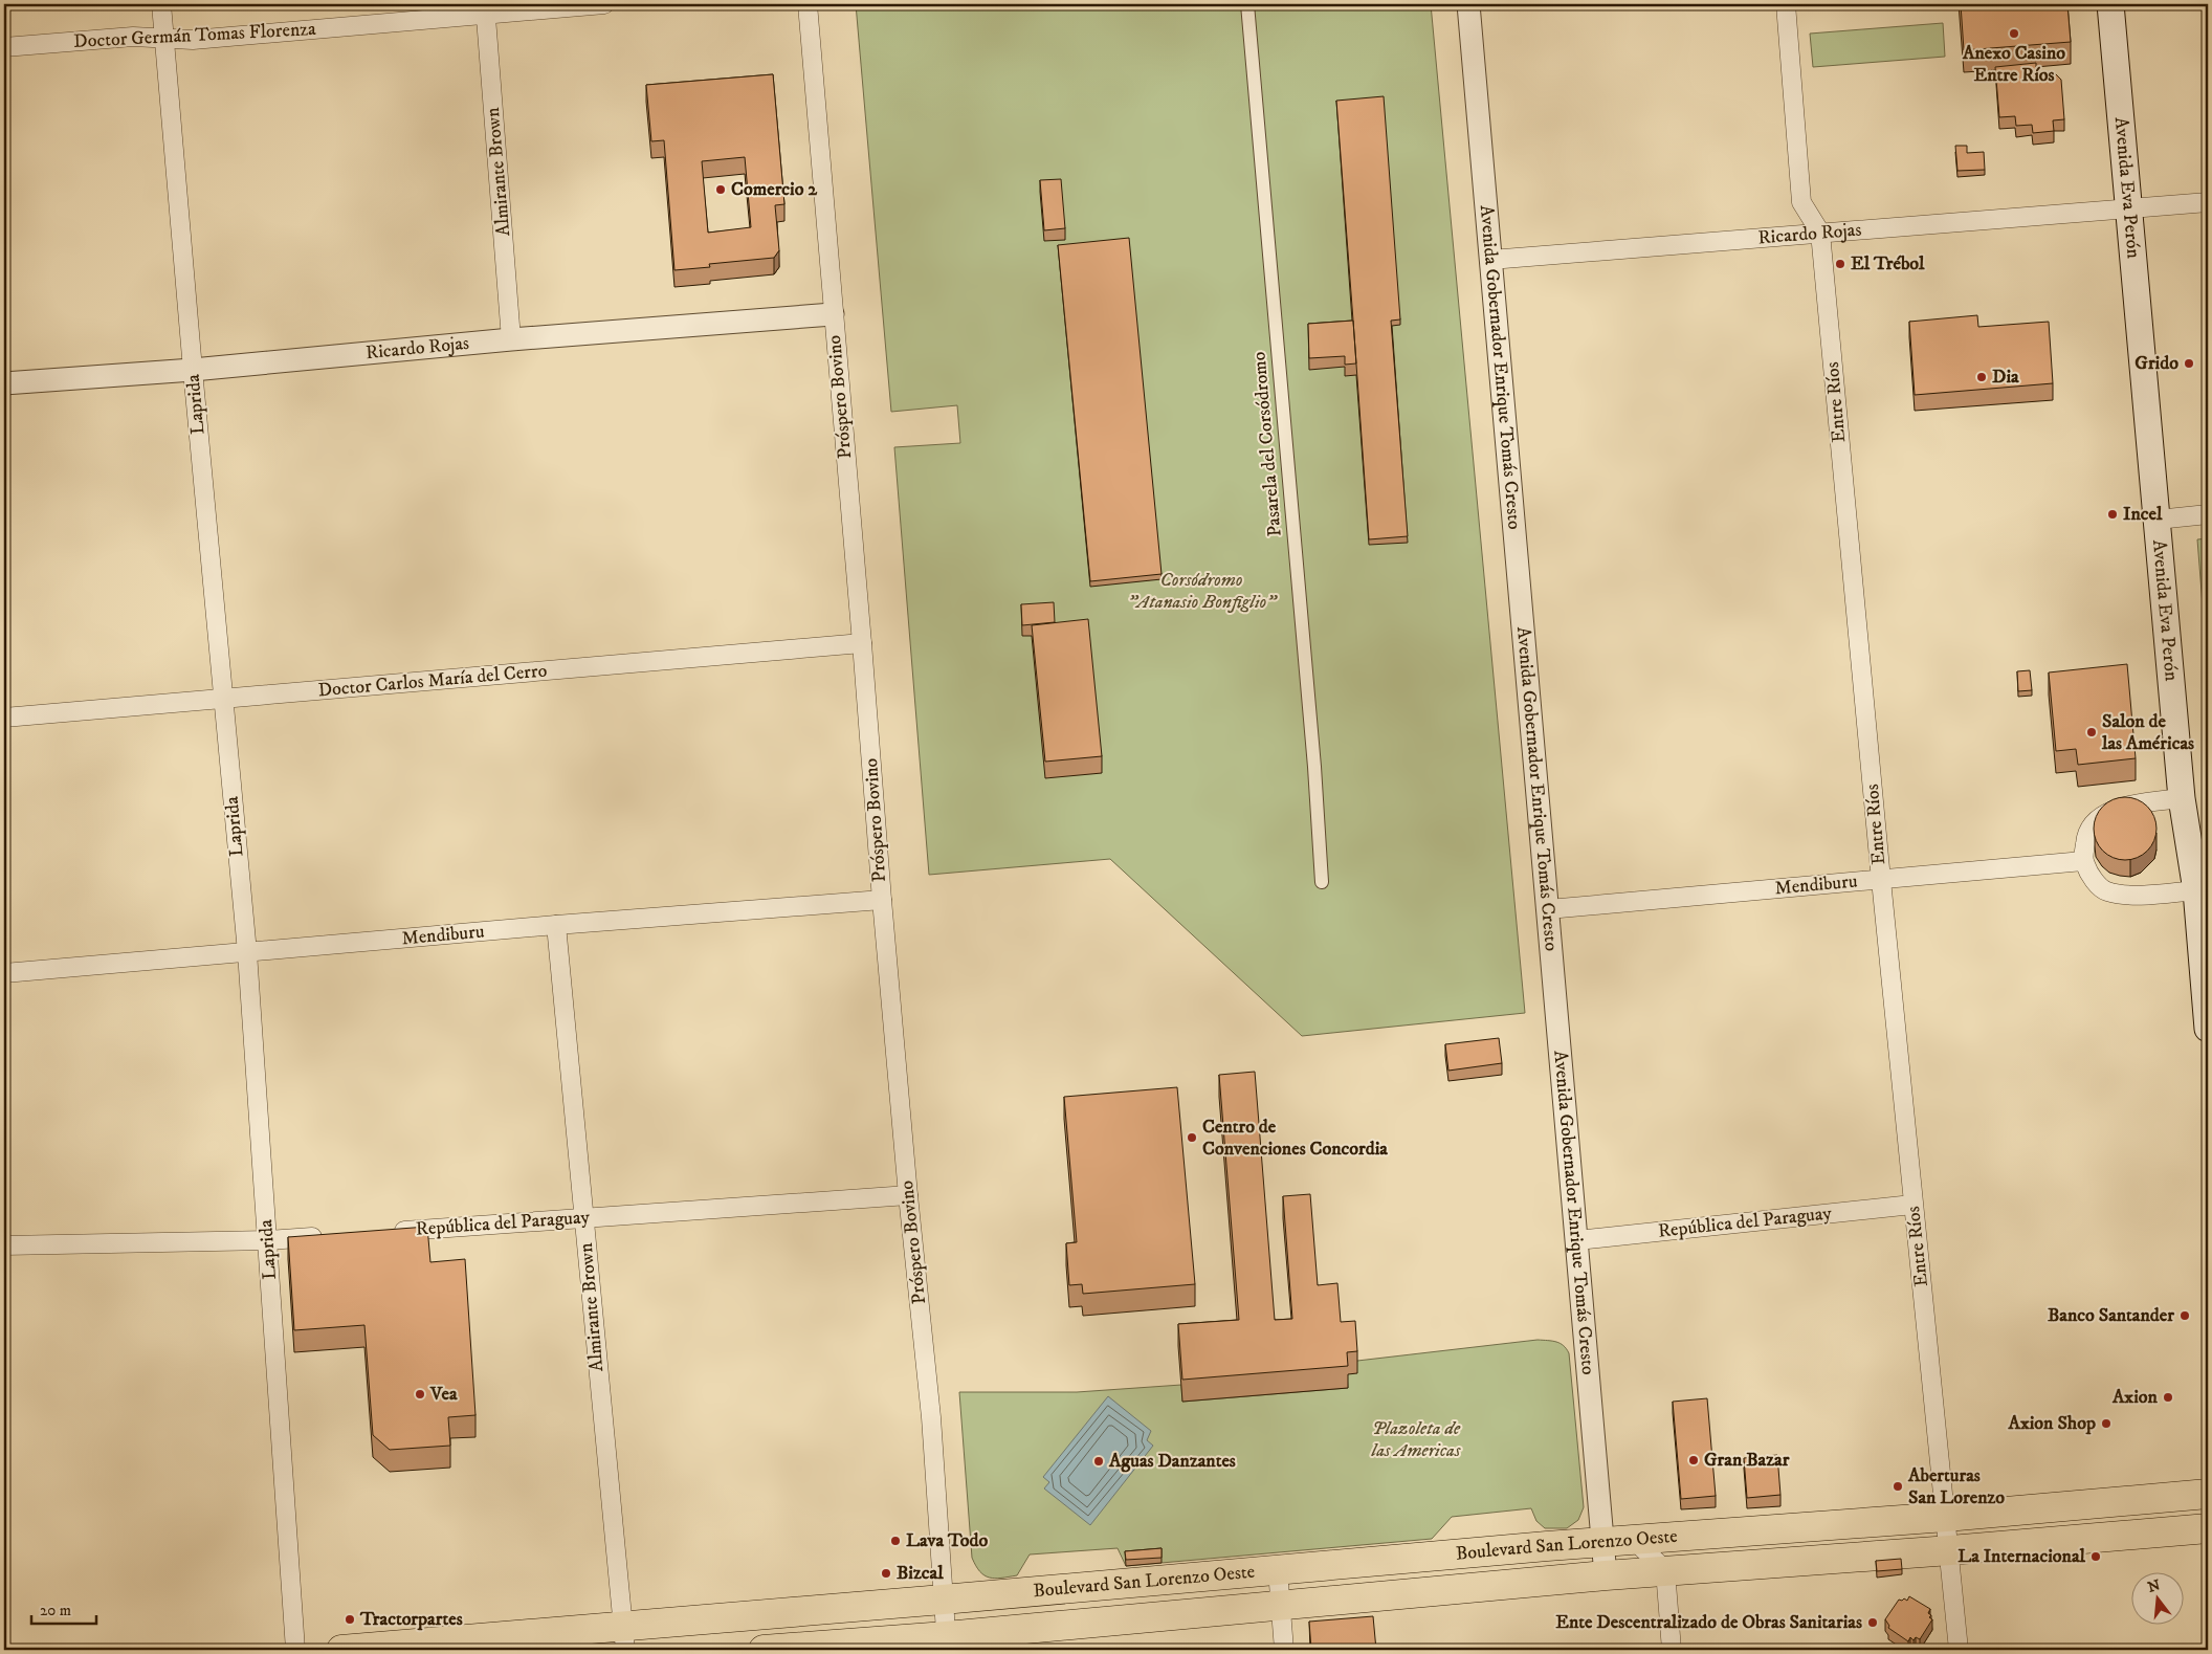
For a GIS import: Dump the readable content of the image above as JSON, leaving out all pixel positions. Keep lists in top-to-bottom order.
{
  "streets": {
    "main road": ["Avenida Eva Perón", "Boulevard San Lorenzo Oeste"],
    "street": [
      "Doctor Germán Tomas Florenza",
      "Almirante Brown",
      "Ricardo Rojas",
      "Avenida Gobernador Enrique Tomás Cresto",
      "Próspero Bovino",
      "Entre Ríos",
      "Laprida",
      "Pasarela del Corsódromo",
      "Doctor Carlos María del Cerro",
      "Mendiburu",
      "República del Paraguay"
    ]
  },
  "crossings": [
    ["Doctor Germán Tomas Florenza", "Almirante Brown"],
    ["Doctor Germán Tomas Florenza", "Laprida"],
    ["Almirante Brown", "Ricardo Rojas"],
    ["Almirante Brown", "Mendiburu"],
    ["Almirante Brown", "República del Paraguay"],
    ["Almirante Brown", "Boulevard San Lorenzo Oeste"],
    ["Avenida Eva Perón", "Ricardo Rojas"],
    ["Ricardo Rojas", "Avenida Gobernador Enrique Tomás Cresto"],
    ["Ricardo Rojas", "Próspero Bovino"],
    ["Ricardo Rojas", "Entre Ríos"],
    ["Ricardo Rojas", "Laprida"],
    ["Avenida Gobernador Enrique Tomás Cresto", "Mendiburu"],
    ["Avenida Gobernador Enrique Tomás Cresto", "República del Paraguay"],
    ["Avenida Gobernador Enrique Tomás Cresto", "Boulevard San Lorenzo Oeste"],
    ["Próspero Bovino", "Doctor Carlos María del Cerro"],
    ["Próspero Bovino", "Mendiburu"],
    ["Próspero Bovino", "República del Paraguay"],
    ["Próspero Bovino", "Boulevard San Lorenzo Oeste"],
    ["Entre Ríos", "Mendiburu"],
    ["Entre Ríos", "República del Paraguay"],
    ["Entre Ríos", "Boulevard San Lorenzo Oeste"],
    ["Laprida", "Doctor Carlos María del Cerro"],
    ["Laprida", "Mendiburu"]
  ],
  "parks": ["Corsódromo \"Atanasio Bonfiglio\"", "Plazoleta de las Americas"],
  "places": [
    "Anexo Casino Entre Ríos",
    "Comercio 2",
    "El Trébol",
    "Grido",
    "Dia",
    "Incel",
    "Salon de las Américas",
    "Centro de Convenciones Concordia",
    "Banco Santander",
    "Vea",
    "Axion",
    "Axion Shop",
    "Gran Bazar",
    "Aguas Danzantes",
    "Aberturas San Lorenzo",
    "Lava Todo",
    "La Internacional",
    "Bizcal",
    "Tractorpartes",
    "Ente Descentralizado de Obras Sanitarias"
  ],
  "scale_bar": "20 m",
  "north": "top"
}
